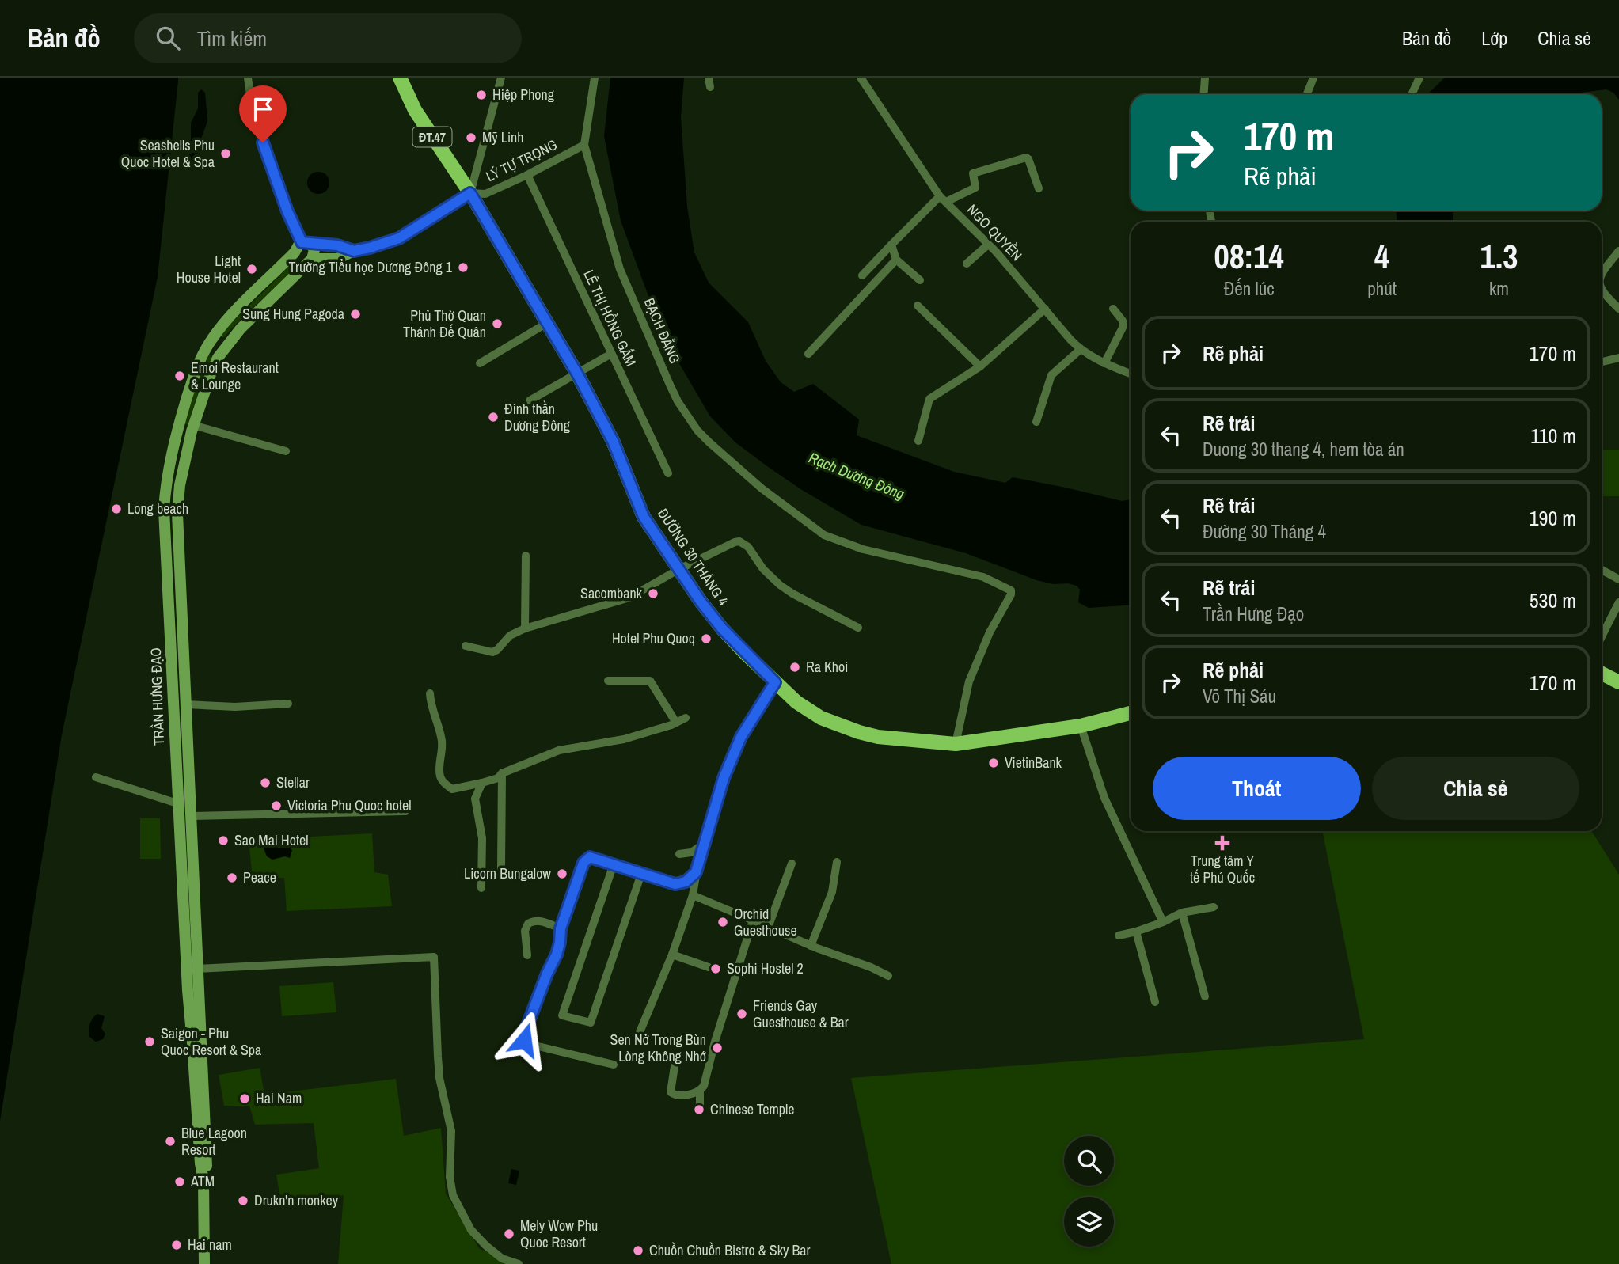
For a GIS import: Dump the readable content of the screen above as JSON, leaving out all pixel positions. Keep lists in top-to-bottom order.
{
  "streets": {
    "main road": ["ĐT.47", "ĐƯỜNG 30 THÁNG 4", "TRẦN HƯNG ĐẠO"],
    "street": [
      "LÝ TỰ TRỌNG",
      "NGÔ QUYỀN",
      "LÊ THỊ HỒNG GẤM",
      "BẠCH ĐẰNG"
    ]
  },
  "crossings": [
    ["LÝ TỰ TRỌNG", "LÊ THỊ HỒNG GẤM"],
    ["LÝ TỰ TRỌNG", "BẠCH ĐẰNG"],
    ["LÝ TỰ TRỌNG", "ĐƯỜNG 30 THÁNG 4"],
    ["BẠCH ĐẰNG", "ĐƯỜNG 30 THÁNG 4"]
  ],
  "water": ["Rạch Dương Đông"],
  "places": {
    "other": [
      "Hiệp Phong",
      "Mỹ Linh",
      "Seashells Phu Quoc Hotel & Spa",
      "Trường Tiểu học Dương Đông 1",
      "Light House Hotel",
      "Sung Hung Pagoda",
      "Phủ Thờ Quan Thánh Đế Quân",
      "Emoi Restaurant & Lounge",
      "Đình thần Dương Đông",
      "Long beach",
      "Sacombank",
      "Hotel Phu Quoq",
      "Ra Khoi",
      "VietinBank",
      "Stellar",
      "Victoria Phu Quoc hotel",
      "Sao Mai Hotel",
      "Licorn Bungalow",
      "Peace",
      "Orchid Guesthouse",
      "Sophi Hostel 2",
      "Friends Gay Guesthouse & Bar",
      "Saigon - Phu Quoc Resort & Spa",
      "Sen Nở Trong Bùn Lòng Không Nhớ",
      "Hai Nam",
      "Chinese Temple",
      "Blue Lagoon Resort",
      "ATM",
      "Drukn'n monkey",
      "Mely Wow Phu Quoc Resort",
      "Hai nam",
      "Chuồn Chuồn Bistro & Sky Bar"
    ],
    "health": ["Trung tâm Y tế Phú Quốc"]
  },
  "page": {
    "header": "Bản đồ",
    "search": "Tìm kiếm",
    "nav": ["Bản đồ", "Lớp", "Chia sẻ"],
    "turn": ["170 m", "Rẽ phải"],
    "eta": [
      "08:14",
      "Đến lúc",
      "4",
      "phút",
      "1.3",
      "km"
    ],
    "list": [
      {
        "name": "Rẽ phải",
        "value": "170 m"
      },
      {
        "name": "Rẽ trái",
        "note": "Duong 30 thang 4, hem tòa án",
        "value": "110 m"
      },
      {
        "name": "Rẽ trái",
        "note": "Đường 30 Tháng 4",
        "value": "190 m"
      },
      {
        "name": "Rẽ trái",
        "note": "Trần Hưng Đạo",
        "value": "530 m"
      },
      {
        "name": "Rẽ phải",
        "note": "Võ Thị Sáu",
        "value": "170 m"
      }
    ],
    "buttons": ["Thoát", "Chia sẻ"]
  }
}
